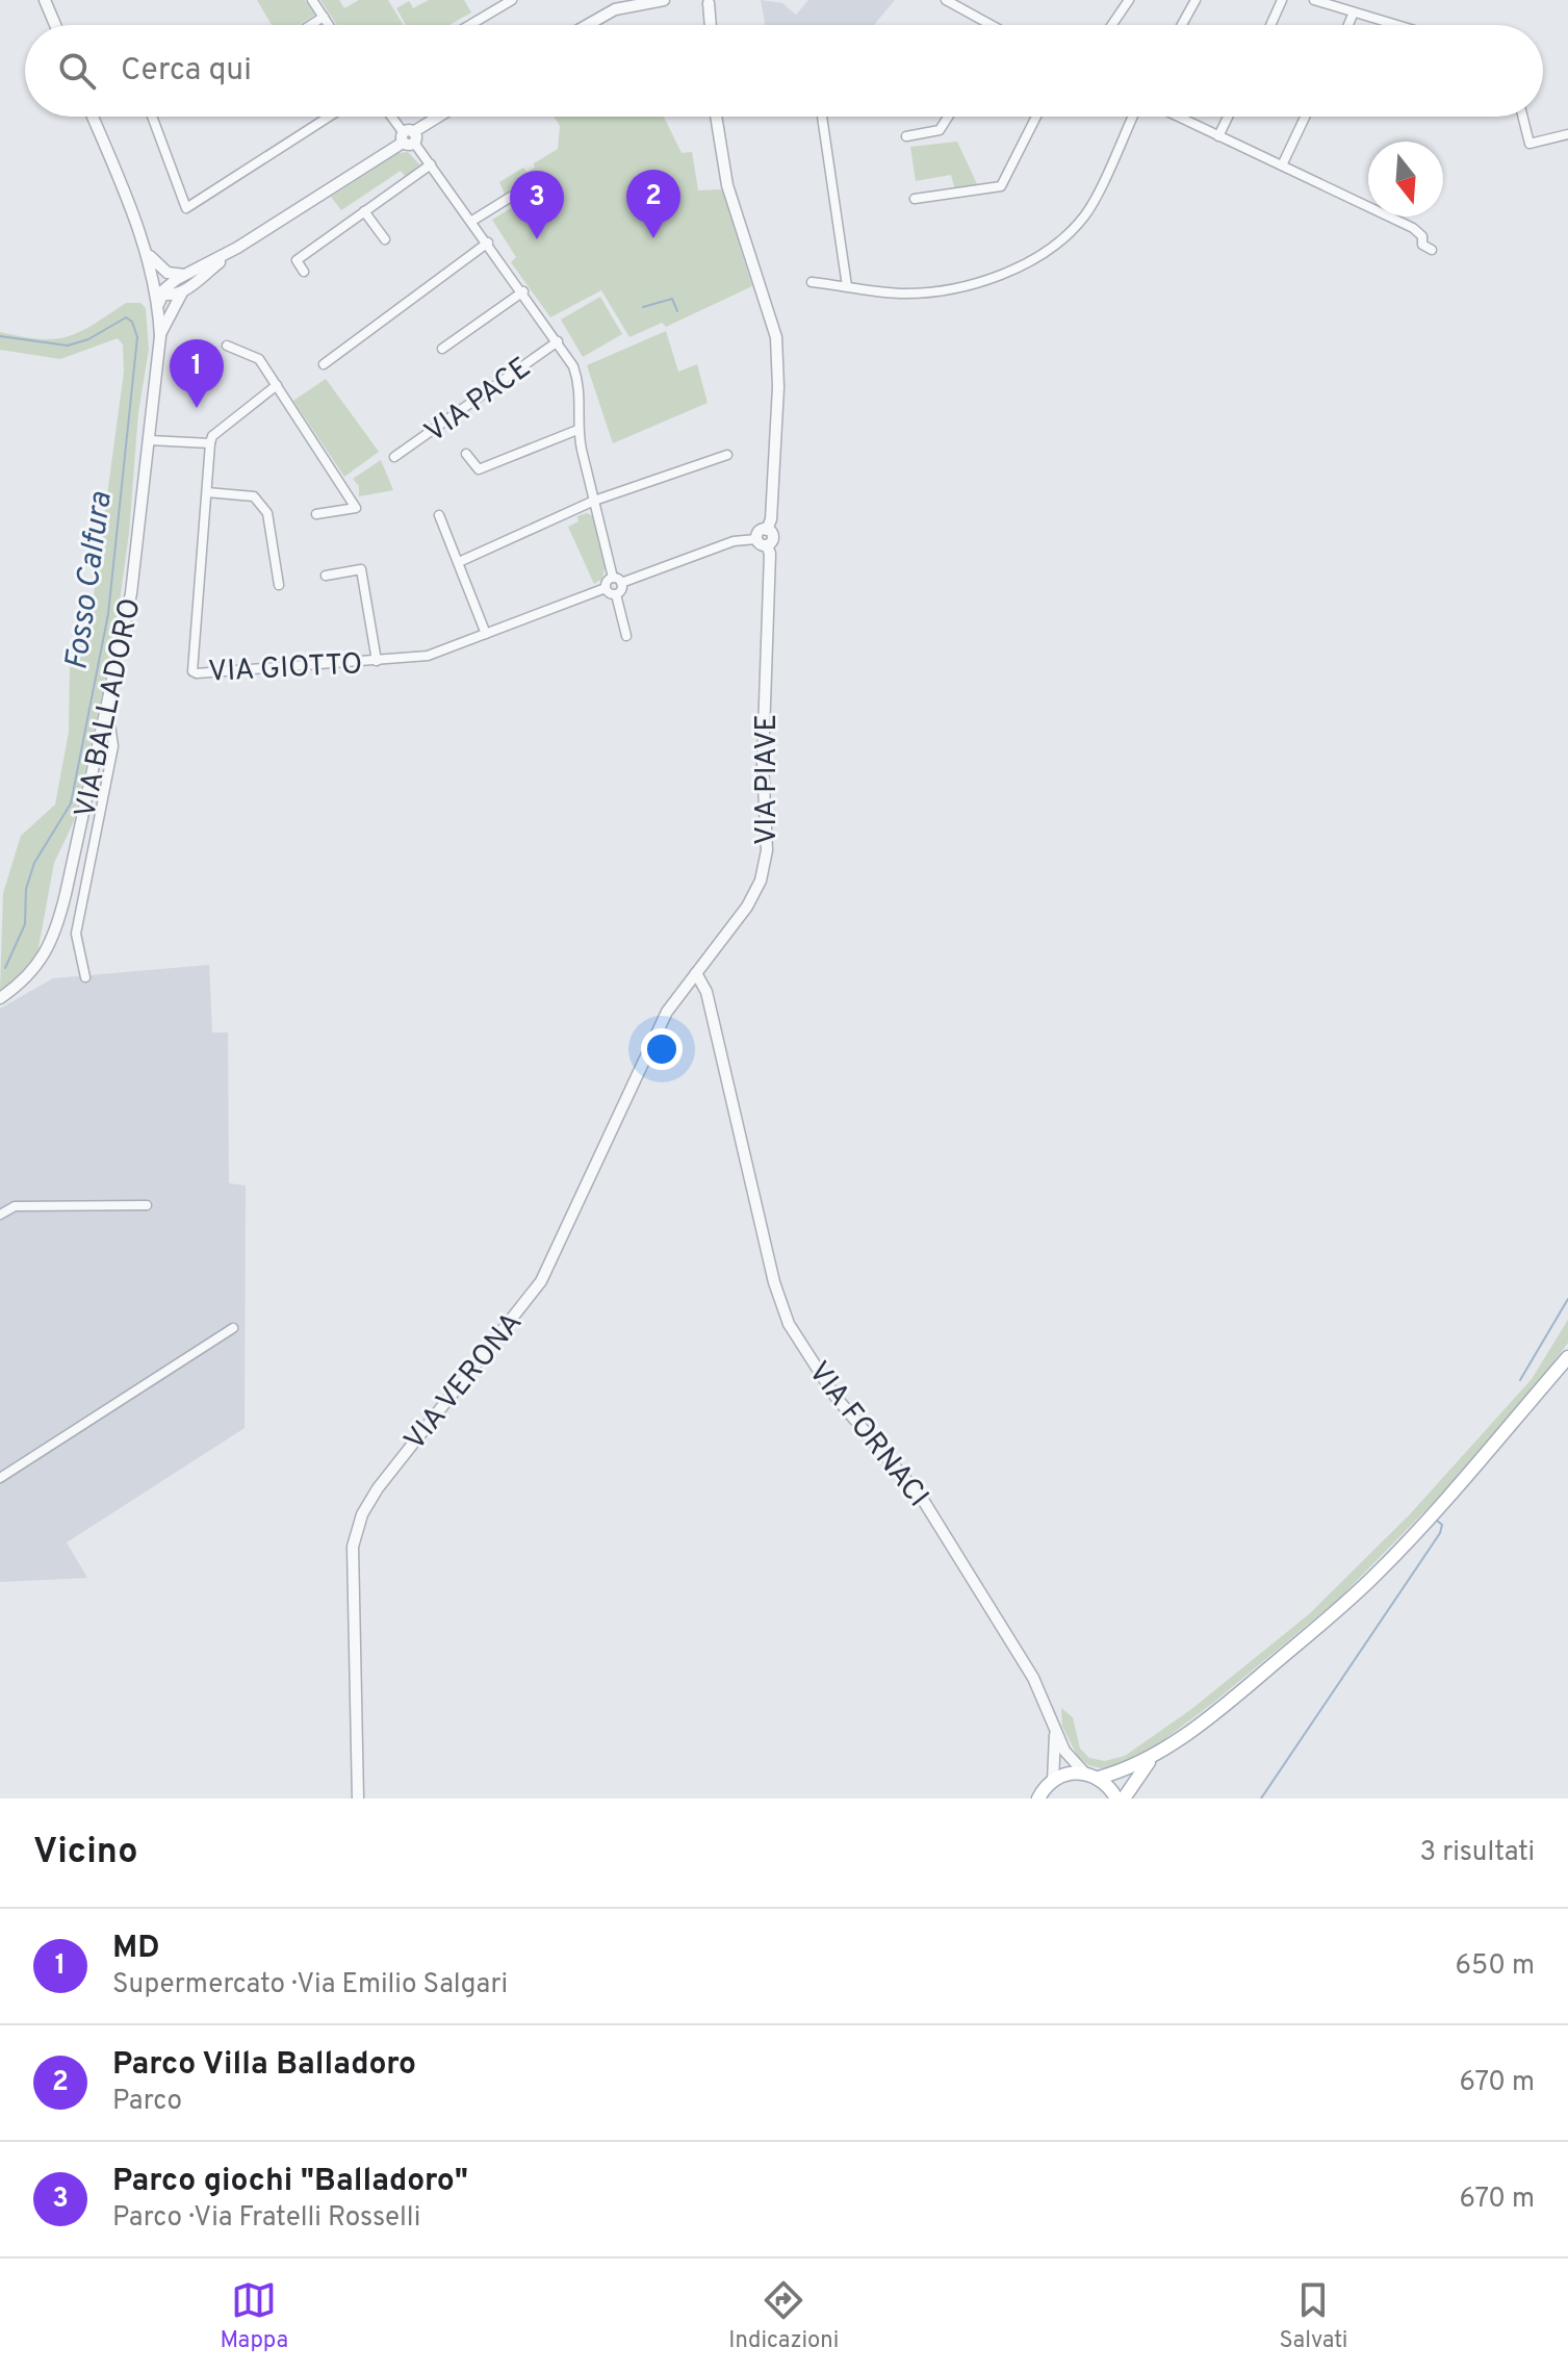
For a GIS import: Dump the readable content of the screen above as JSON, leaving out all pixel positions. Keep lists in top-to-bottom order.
{
  "streets": {
    "street": [
      "VIA PACE",
      "VIA GIOTTO",
      "VIA BALLADORO",
      "VIA PIAVE",
      "VIA VERONA",
      "VIA FORNACI"
    ]
  },
  "crossings": [
    ["VIA PIAVE", "VIA VERONA"],
    ["VIA PIAVE", "VIA FORNACI"]
  ],
  "water": ["Fosso Calfura"],
  "north": "bottom",
  "page": {
    "search": "Cerca qui",
    "pins": ["2", "3", "1"],
    "heading": ["Vicino", "3 risultati"],
    "list": [
      {
        "mark": "1",
        "name": "MD",
        "note": "Supermercato · Via Emilio Salgari",
        "value": "650 m"
      },
      {
        "mark": "2",
        "name": "Parco Villa Balladoro",
        "note": "Parco",
        "value": "670 m"
      },
      {
        "mark": "3",
        "name": "Parco giochi \"Balladoro\"",
        "note": "Parco · Via Fratelli Rosselli",
        "value": "670 m"
      }
    ],
    "nav": ["Mappa", "Indicazioni", "Salvati"]
  }
}
